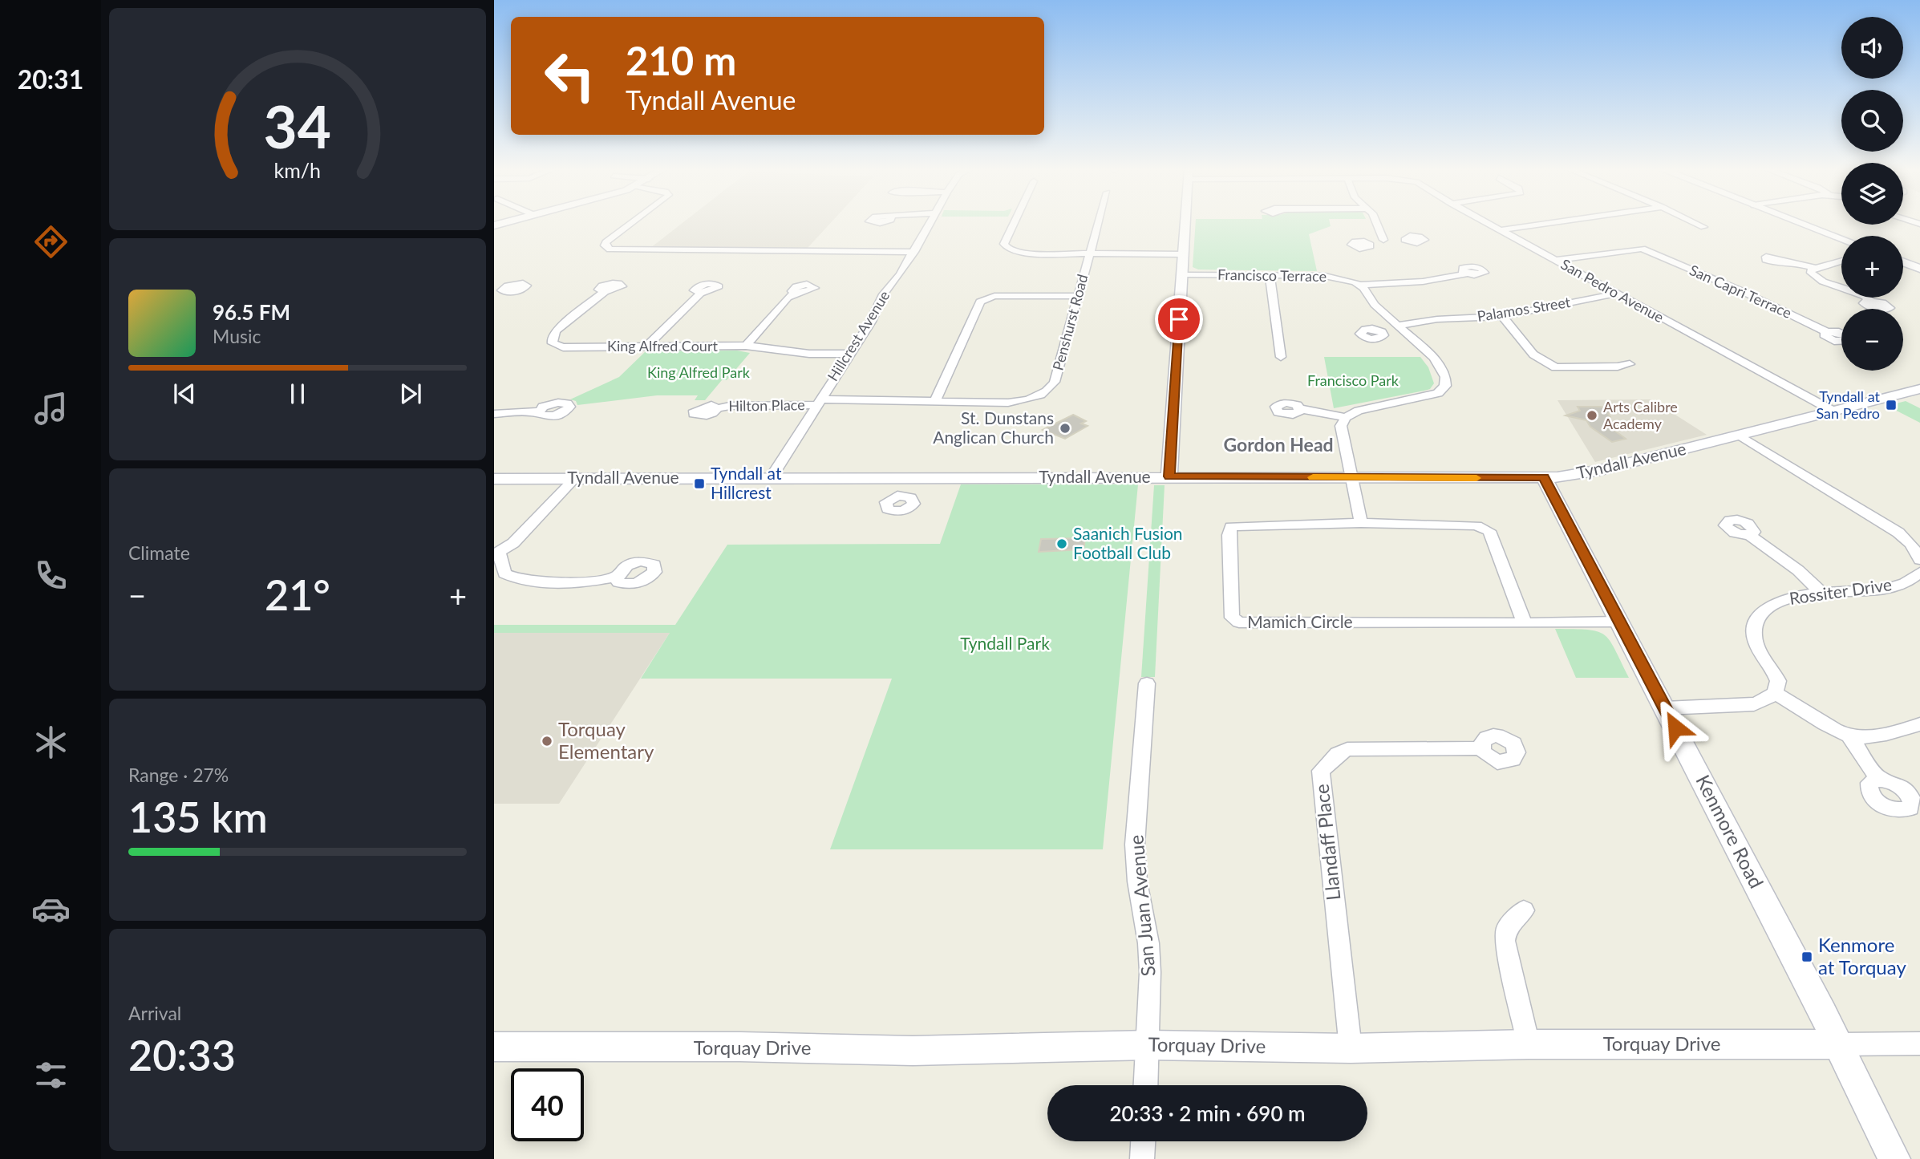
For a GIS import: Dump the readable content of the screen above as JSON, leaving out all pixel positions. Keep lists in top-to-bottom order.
{
  "streets": {
    "street": [
      "Francisco Terrace",
      "San Pedro Avenue",
      "San Capri Terrace",
      "Palamos Street",
      "Penshurst Road",
      "Hillcrest Avenue",
      "King Alfred Court",
      "Hilton Place",
      "Tyndall Avenue",
      "Rossiter Drive",
      "Mamich Circle",
      "Kenmore Road",
      "Llandaff Place",
      "San Juan Avenue",
      "Torquay Drive"
    ]
  },
  "crossings": [
    ["San Pedro Avenue", "San Capri Terrace"],
    ["San Pedro Avenue", "Palamos Street"],
    ["San Pedro Avenue", "Tyndall Avenue"],
    ["Penshurst Road", "Hillcrest Avenue"],
    ["Penshurst Road", "Hilton Place"],
    ["Hillcrest Avenue", "King Alfred Court"],
    ["Hillcrest Avenue", "Hilton Place"],
    ["Hillcrest Avenue", "Tyndall Avenue"],
    ["Tyndall Avenue", "Kenmore Road"],
    ["Mamich Circle", "Kenmore Road"],
    ["Kenmore Road", "Torquay Drive"],
    ["Llandaff Place", "Torquay Drive"],
    ["San Juan Avenue", "Torquay Drive"]
  ],
  "districts": ["Gordon Head"],
  "parks": ["King Alfred Park", "Francisco Park", "Tyndall Park"],
  "places": {
    "transit": ["Tyndall at San Pedro", "Tyndall at Hillcrest", "Kenmore at Torquay"],
    "other": [
      "Arts Calibre Academy",
      "St. Dunstans Anglican Church",
      "Saanich Fusion Football Club",
      "Torquay Elementary"
    ]
  },
  "page": {
    "tabs": "20:31",
    "map_buttons": ["+", "−"],
    "turn": ["210 m", "Tyndall Avenue"],
    "song": ["96.5 FM", "Music"],
    "tile": [
      "Climate",
      ["Range · 27%", "135 km"],
      ["Arrival", "20:33"]
    ],
    "heat": ["−", "21°", "+"],
    "limit": "40",
    "trip": "20:33 · 2 min · 690 m",
    "gauge": ["34", "km/h"]
  }
}
